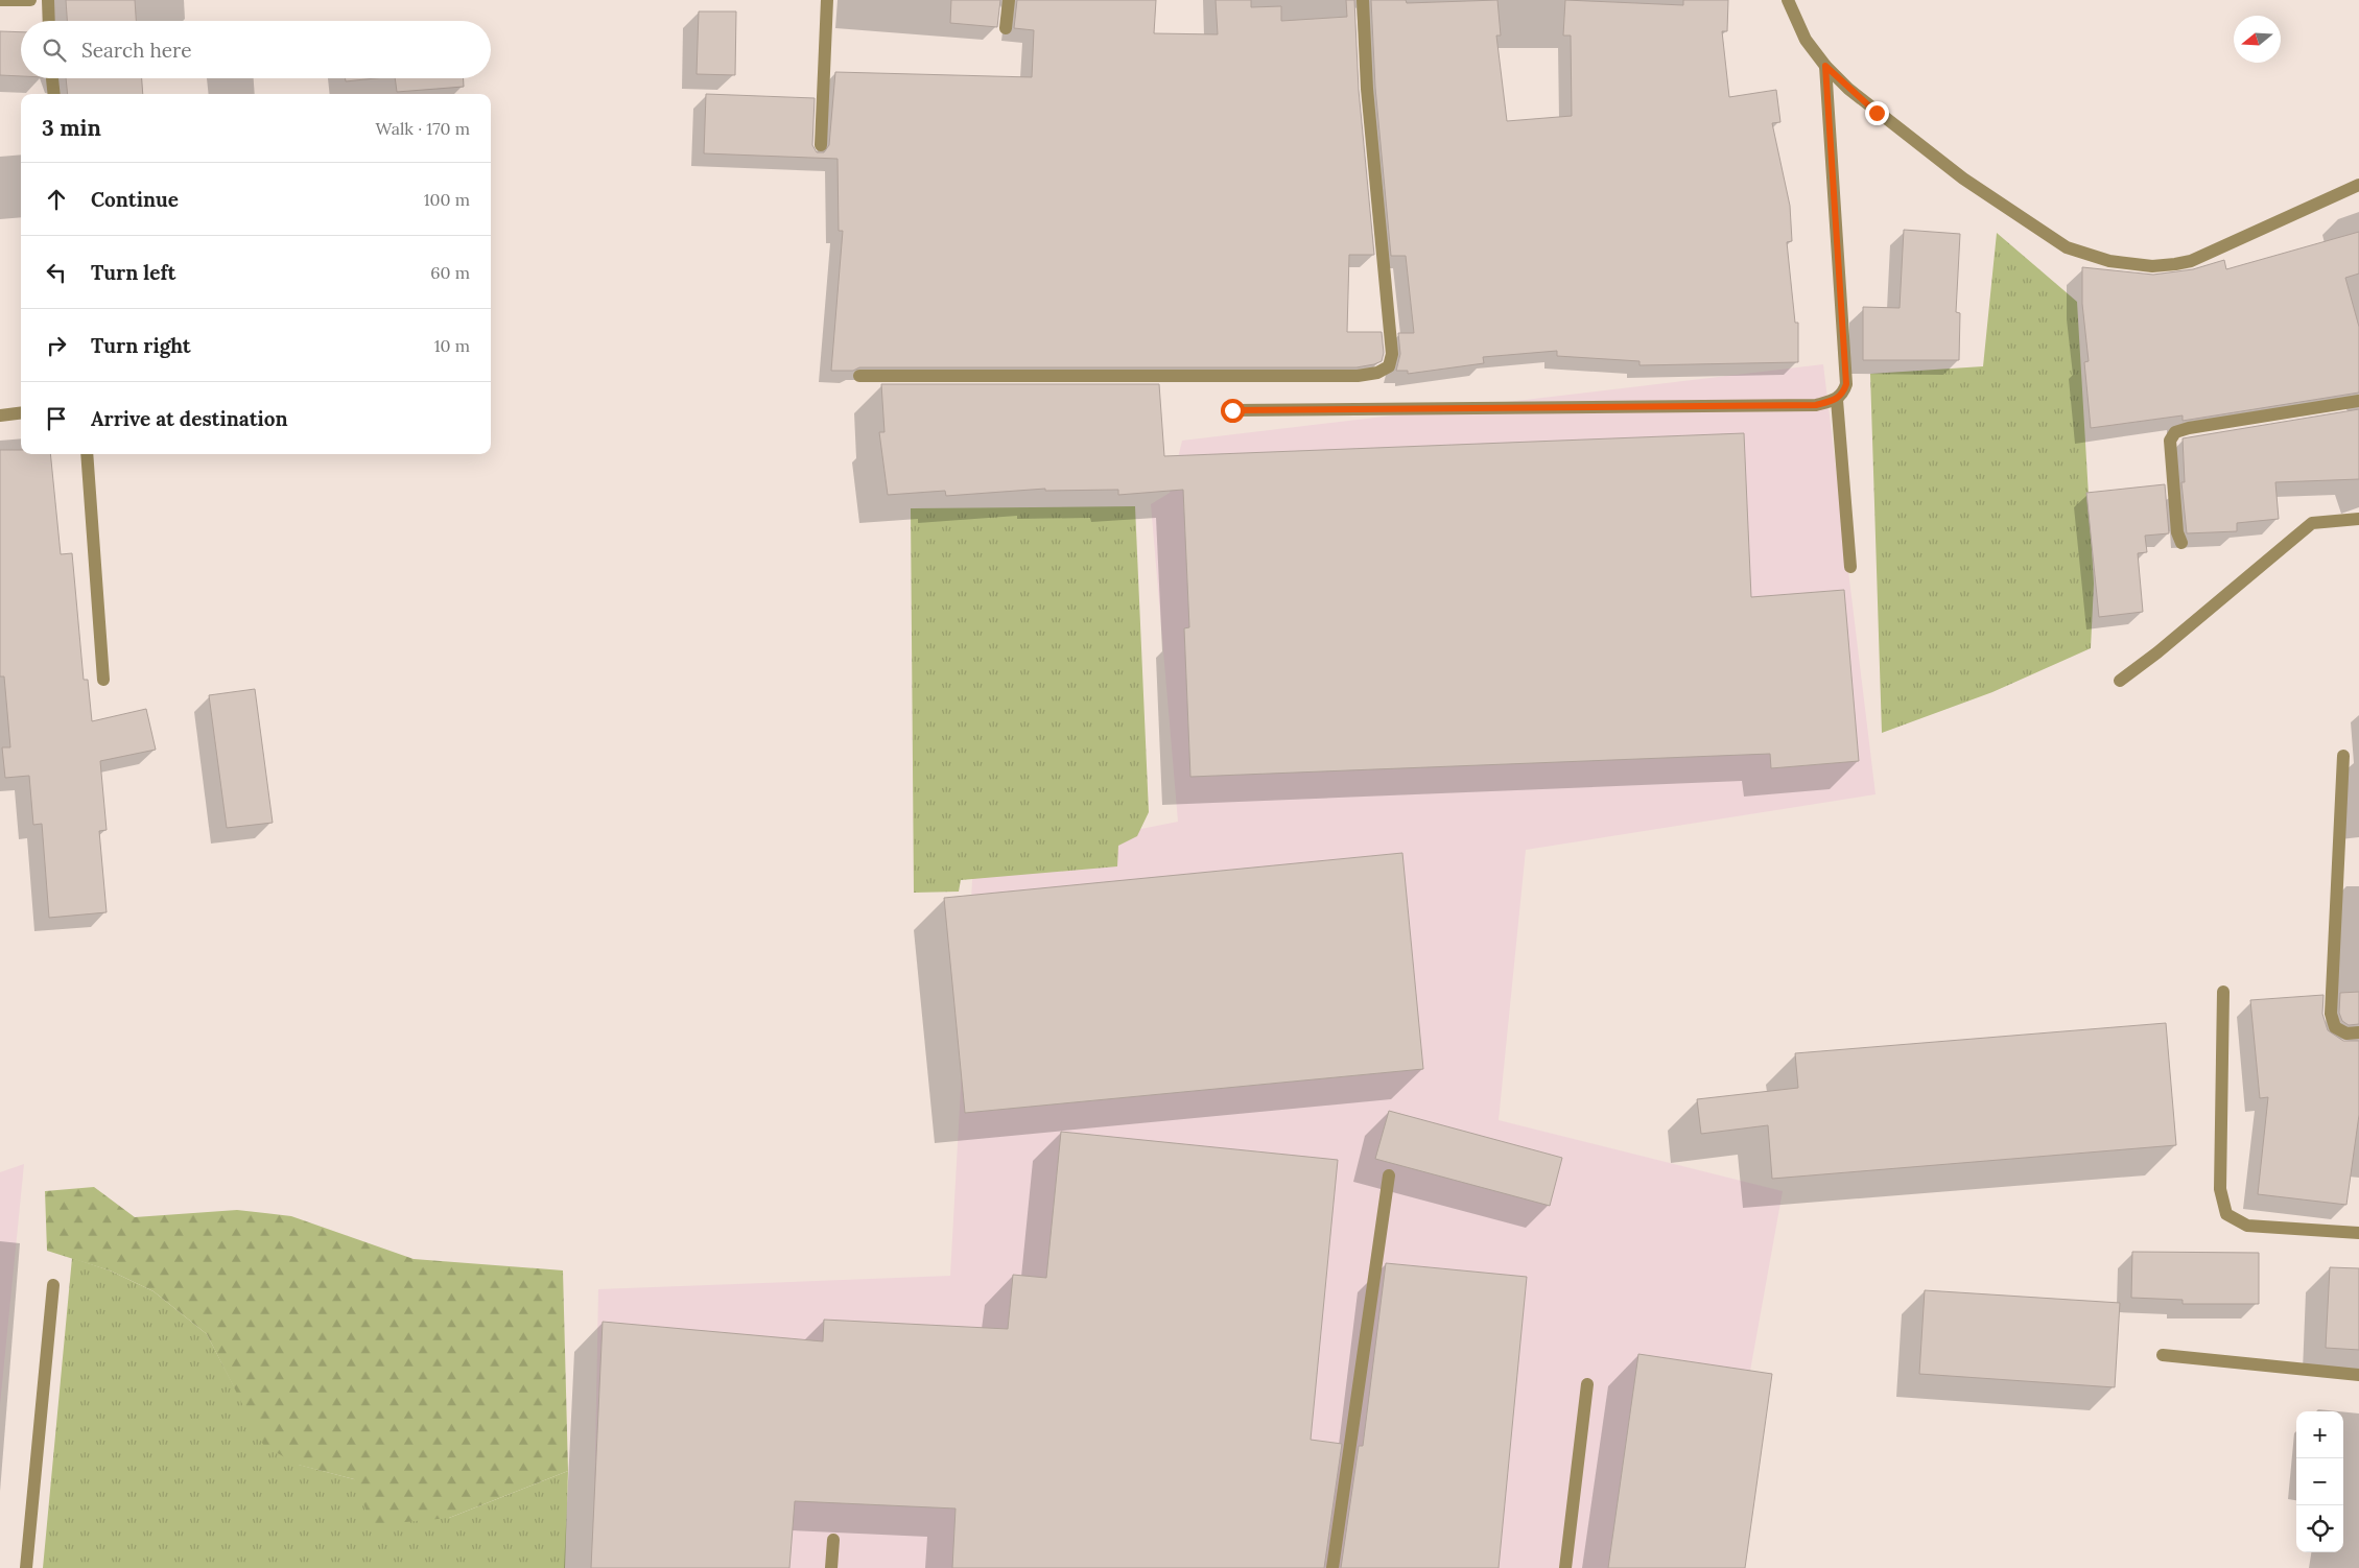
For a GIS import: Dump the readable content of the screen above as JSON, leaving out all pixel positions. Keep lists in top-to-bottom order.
{
  "north": "left",
  "page": {
    "search": "Search here",
    "heading": ["3 min", "Walk · 170 m"],
    "list": [
      ["Continue", "100 m"],
      ["Turn left", "60 m"],
      ["Turn right", "10 m"],
      "Arrive at destination"
    ],
    "map_buttons": ["+", "−"]
  }
}
